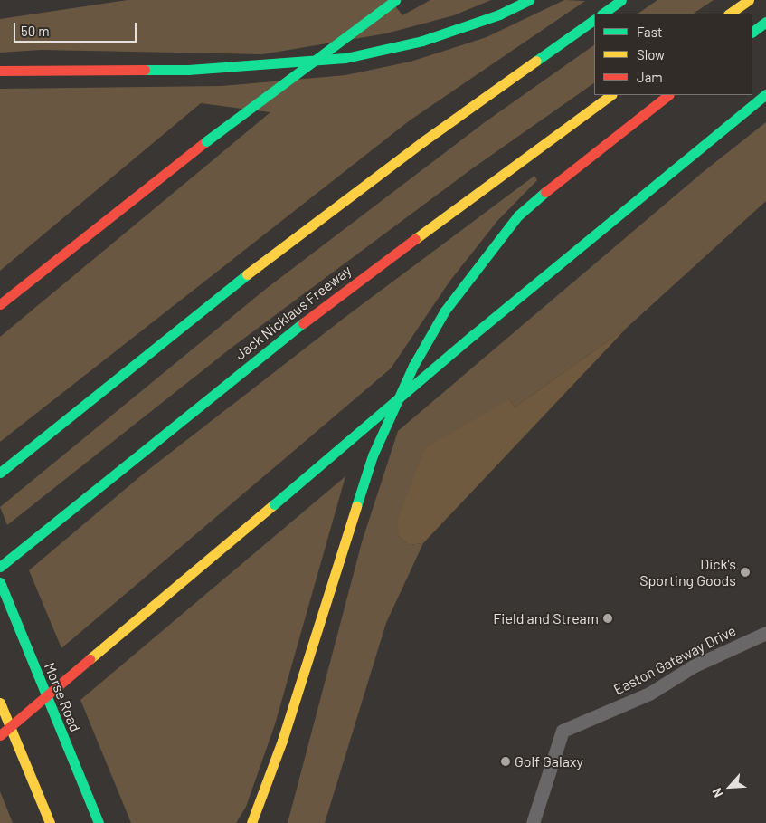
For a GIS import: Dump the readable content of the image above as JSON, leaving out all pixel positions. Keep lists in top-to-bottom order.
{
  "streets": {
    "main road": ["Jack Nicklaus Freeway", "Morse Road"],
    "street": ["Easton Gateway Drive"]
  },
  "places": ["Dick's Sporting Goods", "Field and Stream", "Golf Galaxy"],
  "legend": ["Fast", "Slow", "Jam"],
  "scale_bar": "50 m",
  "north": "bottom left"
}
